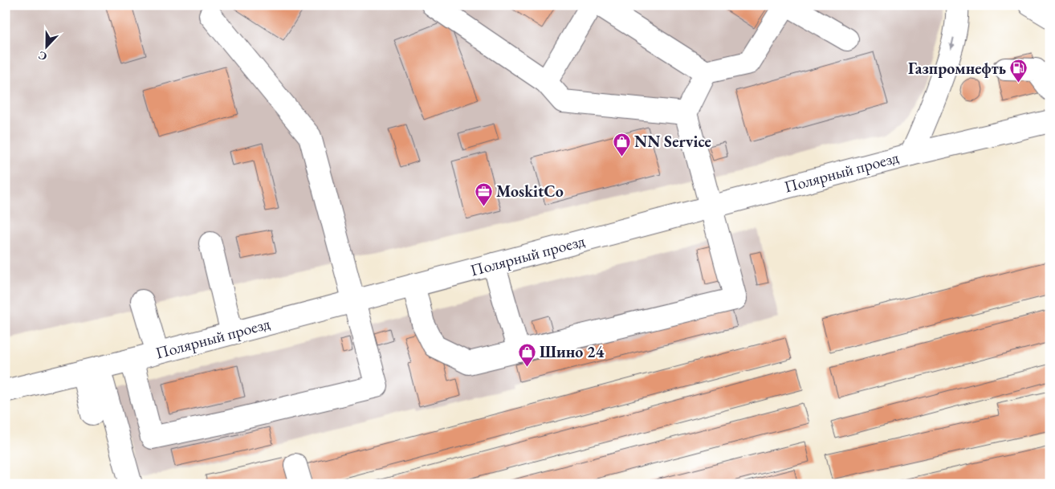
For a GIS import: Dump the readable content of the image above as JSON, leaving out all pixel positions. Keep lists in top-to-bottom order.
{
  "streets": {
    "street": ["Полярный проезд"]
  },
  "places": {
    "fuel station": ["Газпромнефть"],
    "shop": ["NN Service", "Шино 24"],
    "office": ["MoskitCo"]
  },
  "north": "bottom"
}
